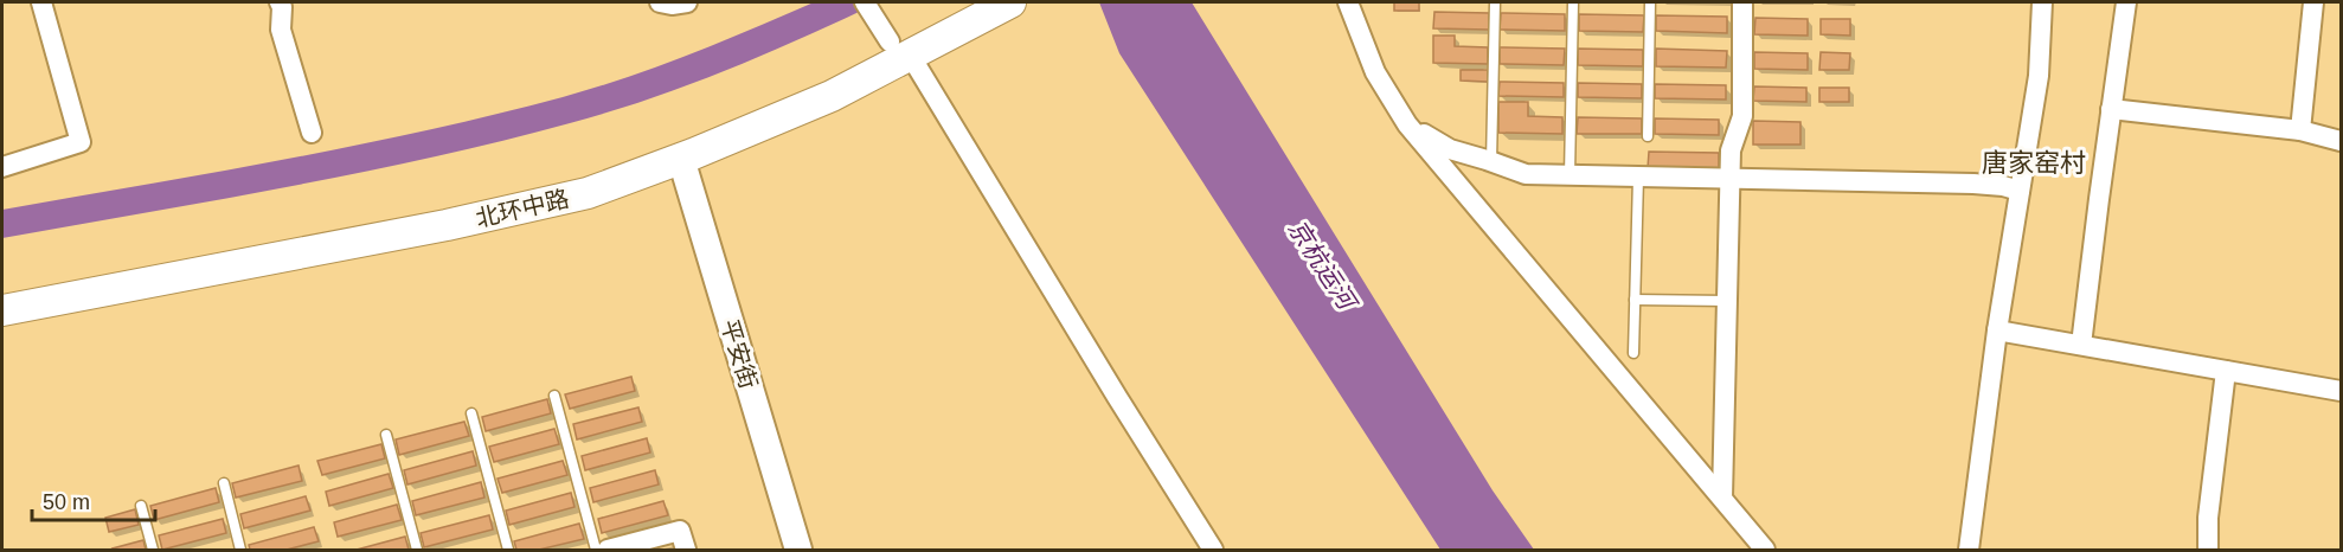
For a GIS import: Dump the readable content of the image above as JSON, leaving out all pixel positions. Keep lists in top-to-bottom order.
{
  "streets": {
    "main road": ["北环中路"],
    "street": ["平安街"]
  },
  "crossings": [
    ["北环中路", "平安街"]
  ],
  "districts": ["唐家窑村"],
  "water": ["京杭运河"],
  "scale_bar": "50 m"
}
